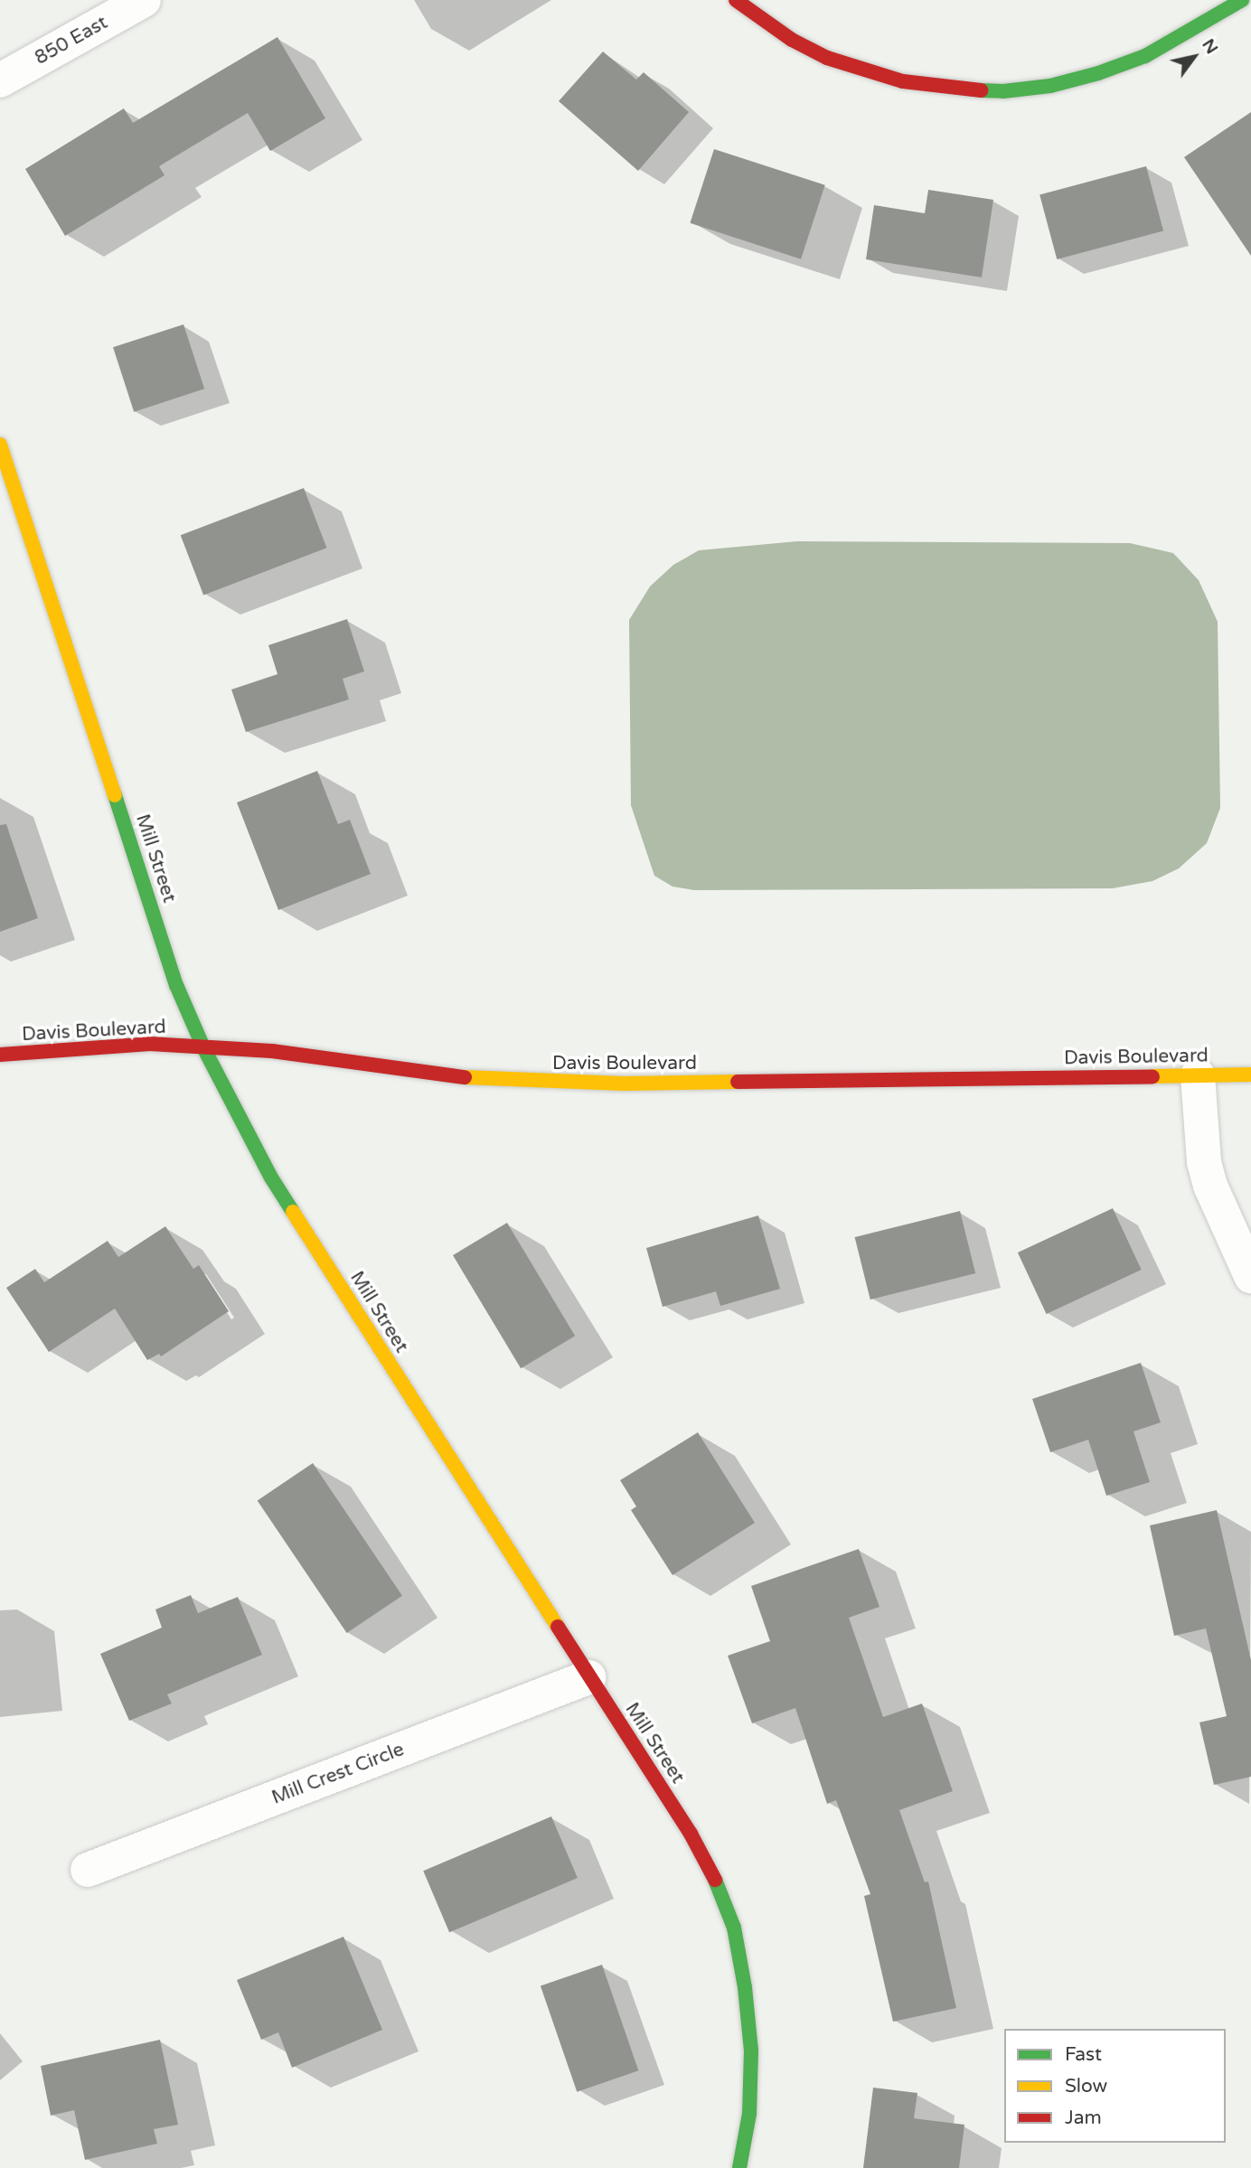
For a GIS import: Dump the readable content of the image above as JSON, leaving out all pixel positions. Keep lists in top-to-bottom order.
{
  "streets": {
    "street": [
      "850 East",
      "Mill Street",
      "Davis Boulevard",
      "Mill Crest Circle"
    ]
  },
  "crossings": [
    ["Mill Street", "Davis Boulevard"],
    ["Mill Street", "Mill Crest Circle"]
  ],
  "legend": ["Fast", "Slow", "Jam"],
  "north": "top right"
}
